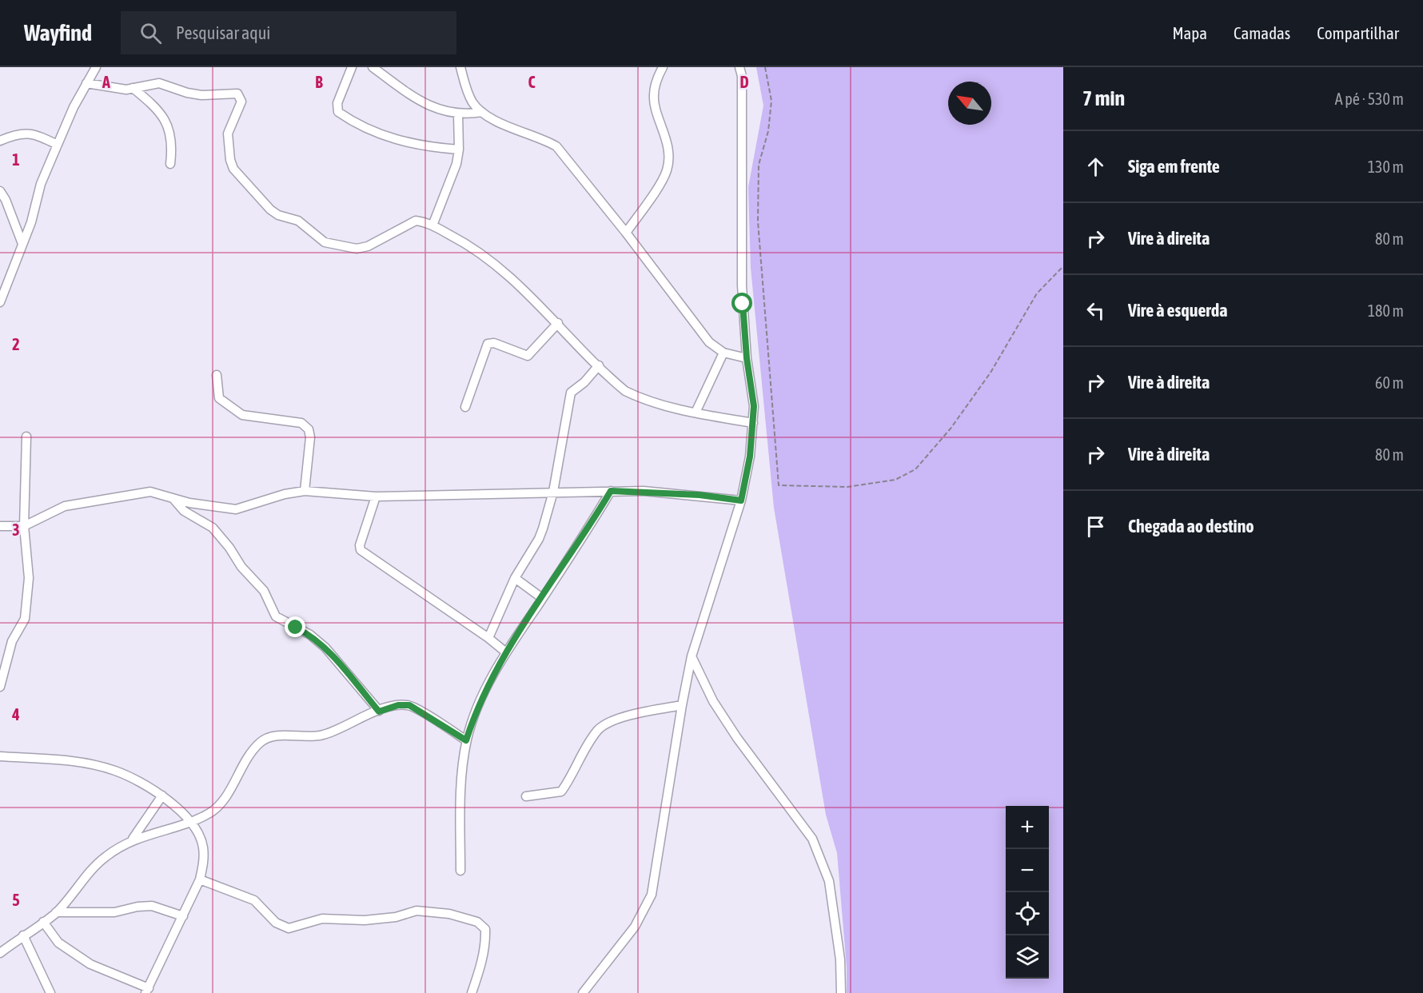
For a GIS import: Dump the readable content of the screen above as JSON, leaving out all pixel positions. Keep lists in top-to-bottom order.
{
  "north": "top left",
  "page": {
    "header": "Wayfind",
    "search": "Pesquisar aqui",
    "nav": ["Mapa", "Camadas", "Compartilhar"],
    "heading": ["7 min", "A pé · 530 m"],
    "list": [
      ["Siga em frente", "130 m"],
      ["Vire à direita", "80 m"],
      ["Vire à esquerda", "180 m"],
      ["Vire à direita", "60 m"],
      ["Vire à direita", "80 m"],
      "Chegada ao destino"
    ],
    "map_buttons": ["+", "−"]
  },
  "grid": {
    "columns": [
      "A",
      "B",
      "C",
      "D"
    ],
    "rows": [
      "1",
      "2",
      "3",
      "4",
      "5"
    ]
  }
}
